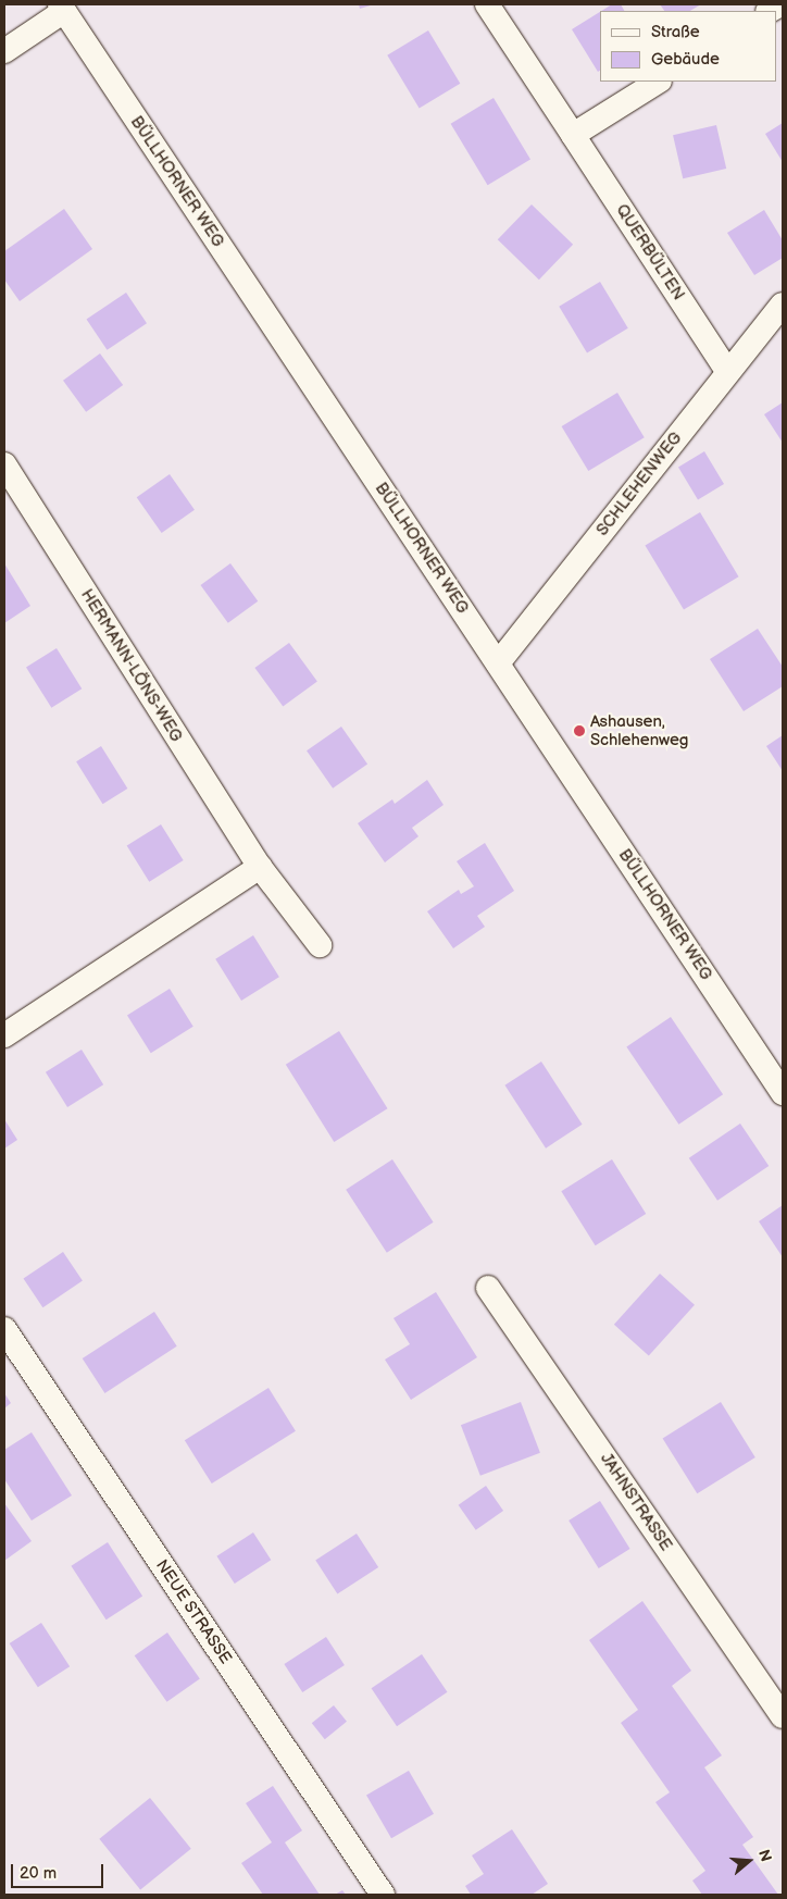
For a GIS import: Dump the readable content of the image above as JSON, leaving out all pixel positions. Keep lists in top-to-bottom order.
{
  "streets": {
    "street": [
      "BÜLLHORNER WEG",
      "QUERBÜLTEN",
      "SCHLEHENWEG",
      "HERMANN-LÖNS-WEG",
      "JAHNSTRASSE",
      "NEUE STRASSE"
    ]
  },
  "crossings": [
    ["BÜLLHORNER WEG", "SCHLEHENWEG"],
    ["QUERBÜLTEN", "SCHLEHENWEG"]
  ],
  "places": ["Ashausen, Schlehenweg"],
  "legend": ["Straße", "Gebäude"],
  "scale_bar": "20 m",
  "north": "right"
}
